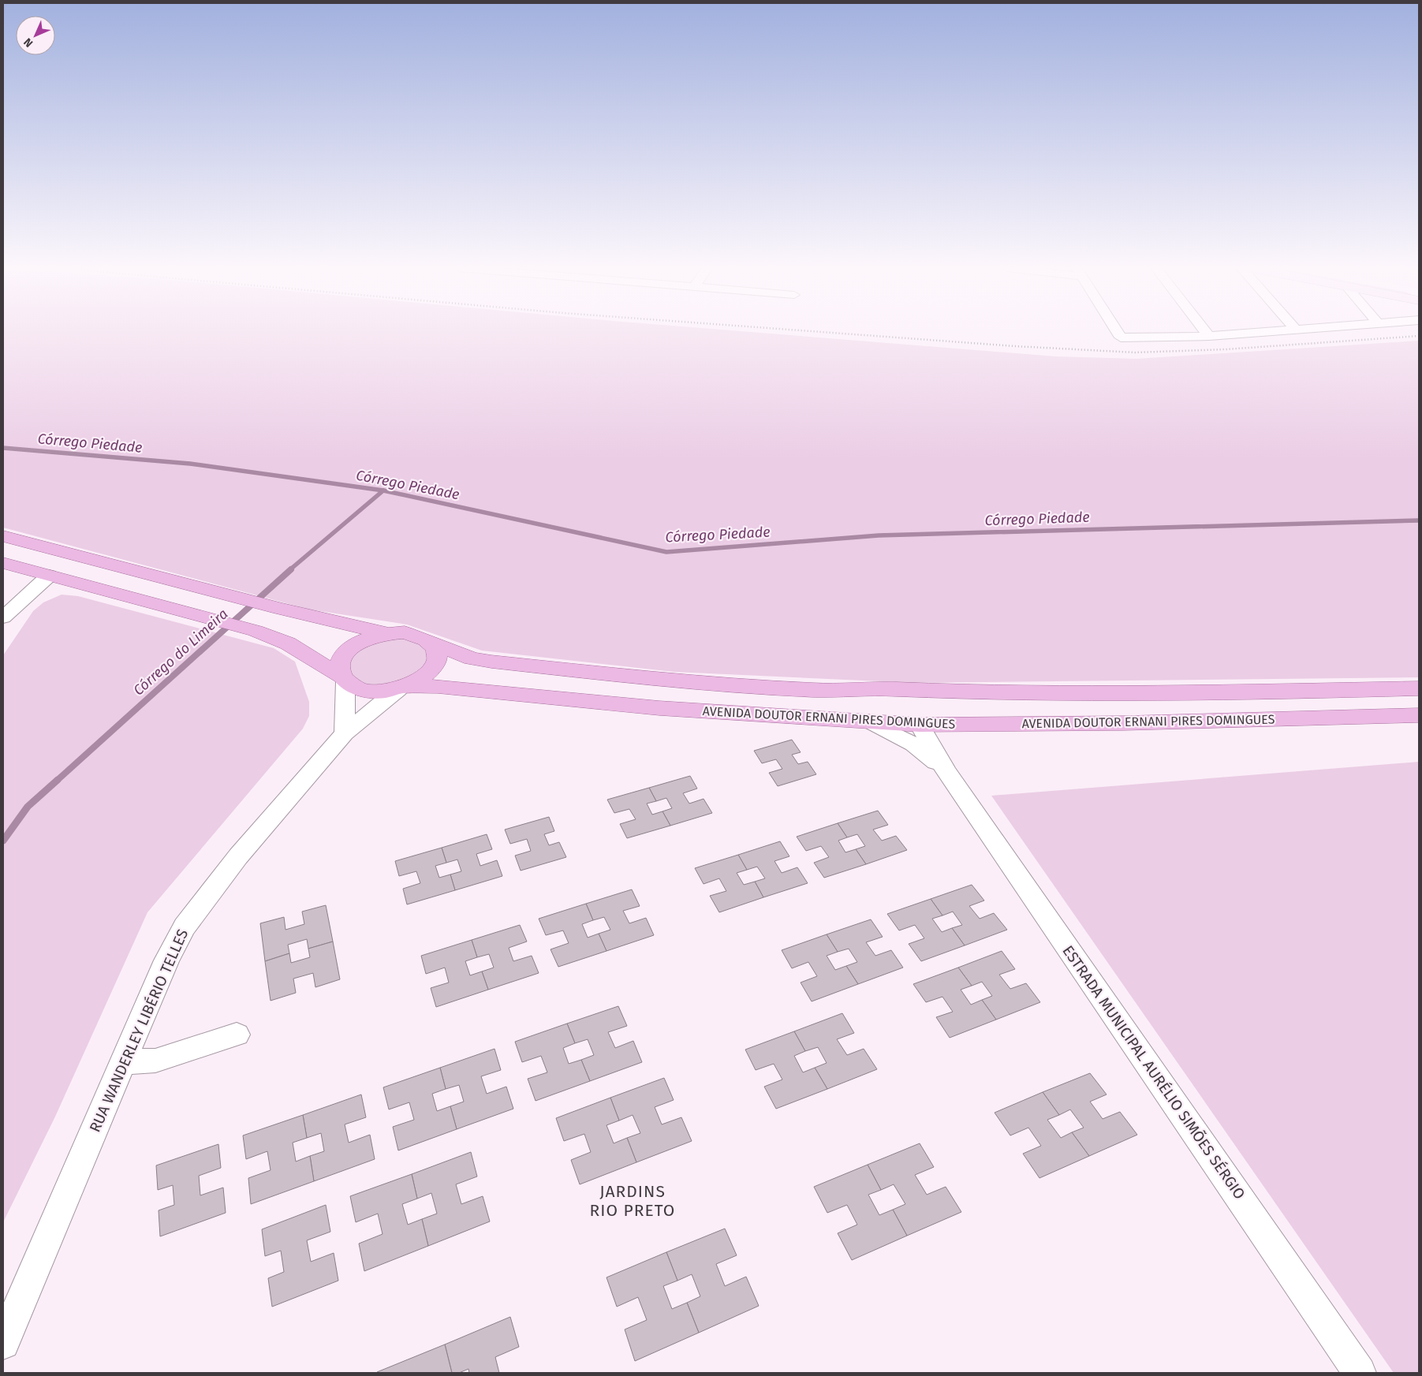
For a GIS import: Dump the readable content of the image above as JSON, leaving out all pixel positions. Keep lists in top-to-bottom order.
{
  "streets": {
    "main road": ["AVENIDA DOUTOR ERNANI PIRES DOMINGUES"],
    "street": ["RUA WANDERLEY LIBÉRIO TELLES", "ESTRADA MUNICIPAL AURÉLIO SIMÕES SÉRGIO"]
  },
  "crossings": [
    ["AVENIDA DOUTOR ERNANI PIRES DOMINGUES", "RUA WANDERLEY LIBÉRIO TELLES"],
    ["AVENIDA DOUTOR ERNANI PIRES DOMINGUES", "ESTRADA MUNICIPAL AURÉLIO SIMÕES SÉRGIO"]
  ],
  "districts": ["JARDINS RIO PRETO"],
  "water": ["Córrego Piedade", "Córrego do Limeira"],
  "north": "bottom left"
}
